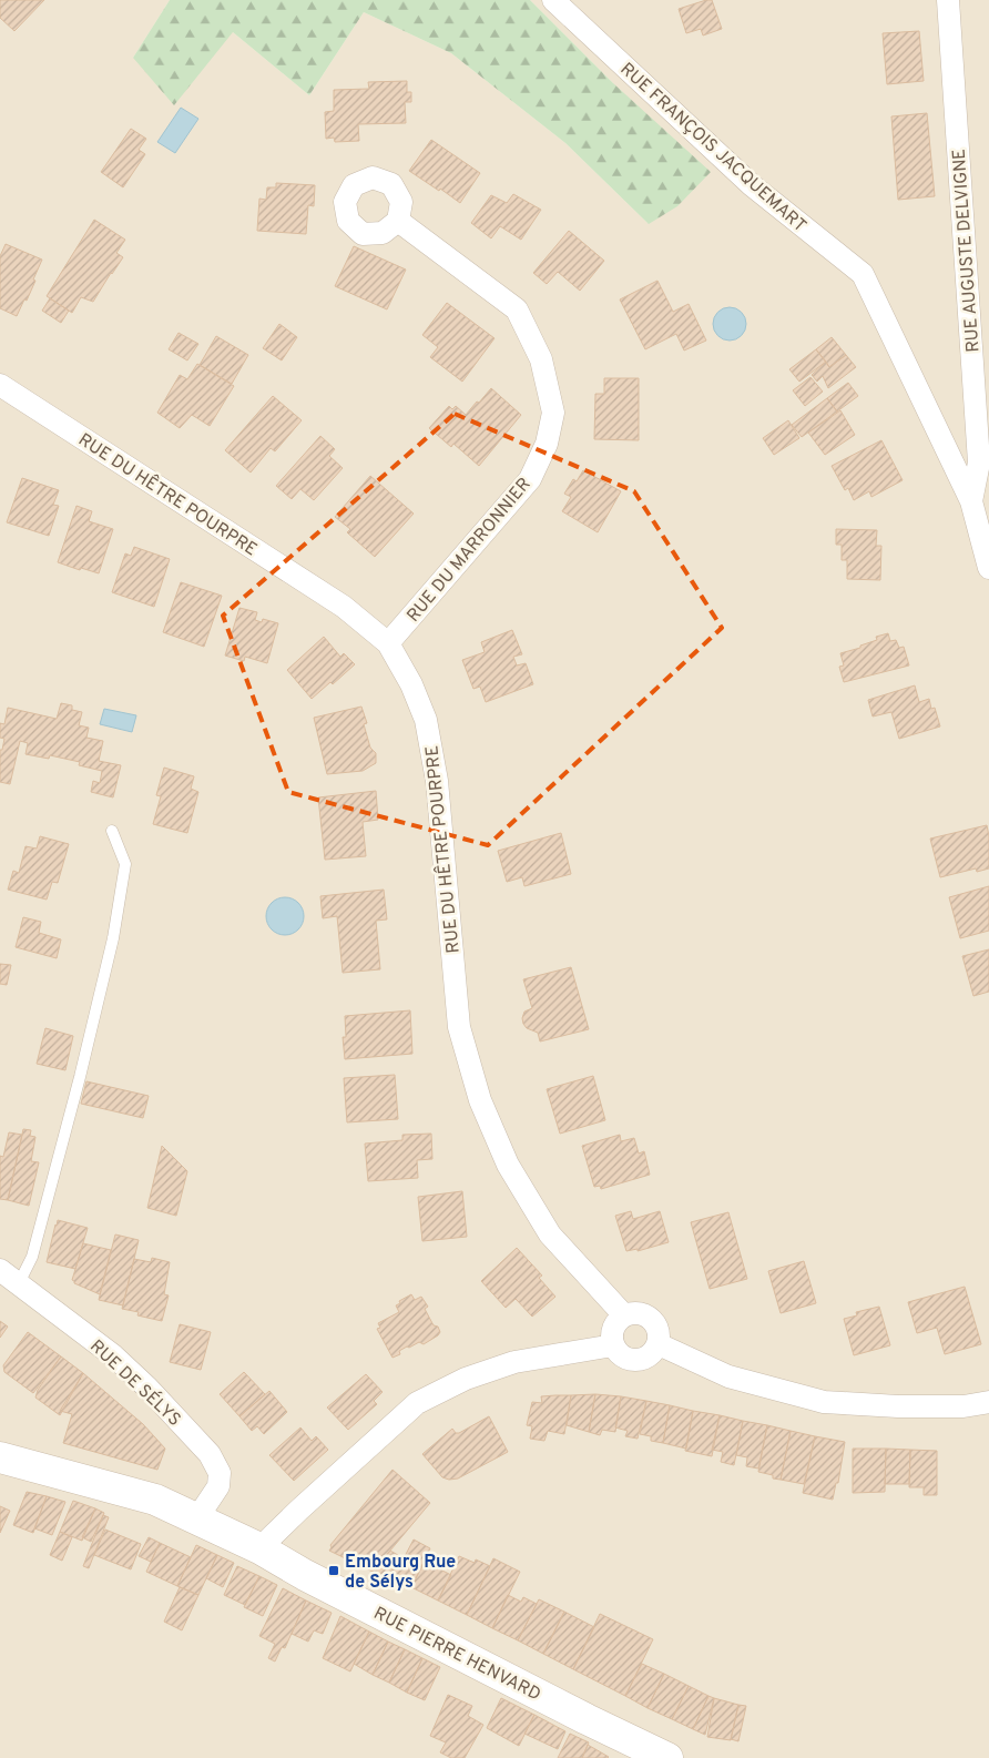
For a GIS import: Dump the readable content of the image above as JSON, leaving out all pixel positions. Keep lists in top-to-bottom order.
{
  "streets": {
    "main road": ["RUE PIERRE HENVARD"],
    "street": [
      "RUE FRANÇOIS JACQUEMART",
      "RUE AUGUSTE DELVIGNE",
      "RUE DU HÊTRE POURPRE",
      "RUE DU MARRONNIER",
      "RUE DE SÉLYS"
    ]
  },
  "crossings": [
    ["RUE FRANÇOIS JACQUEMART", "RUE AUGUSTE DELVIGNE"],
    ["RUE DU HÊTRE POURPRE", "RUE DU MARRONNIER"],
    ["RUE DE SÉLYS", "RUE PIERRE HENVARD"]
  ],
  "places": {
    "transit": ["Embourg Rue de Sélys"]
  }
}
